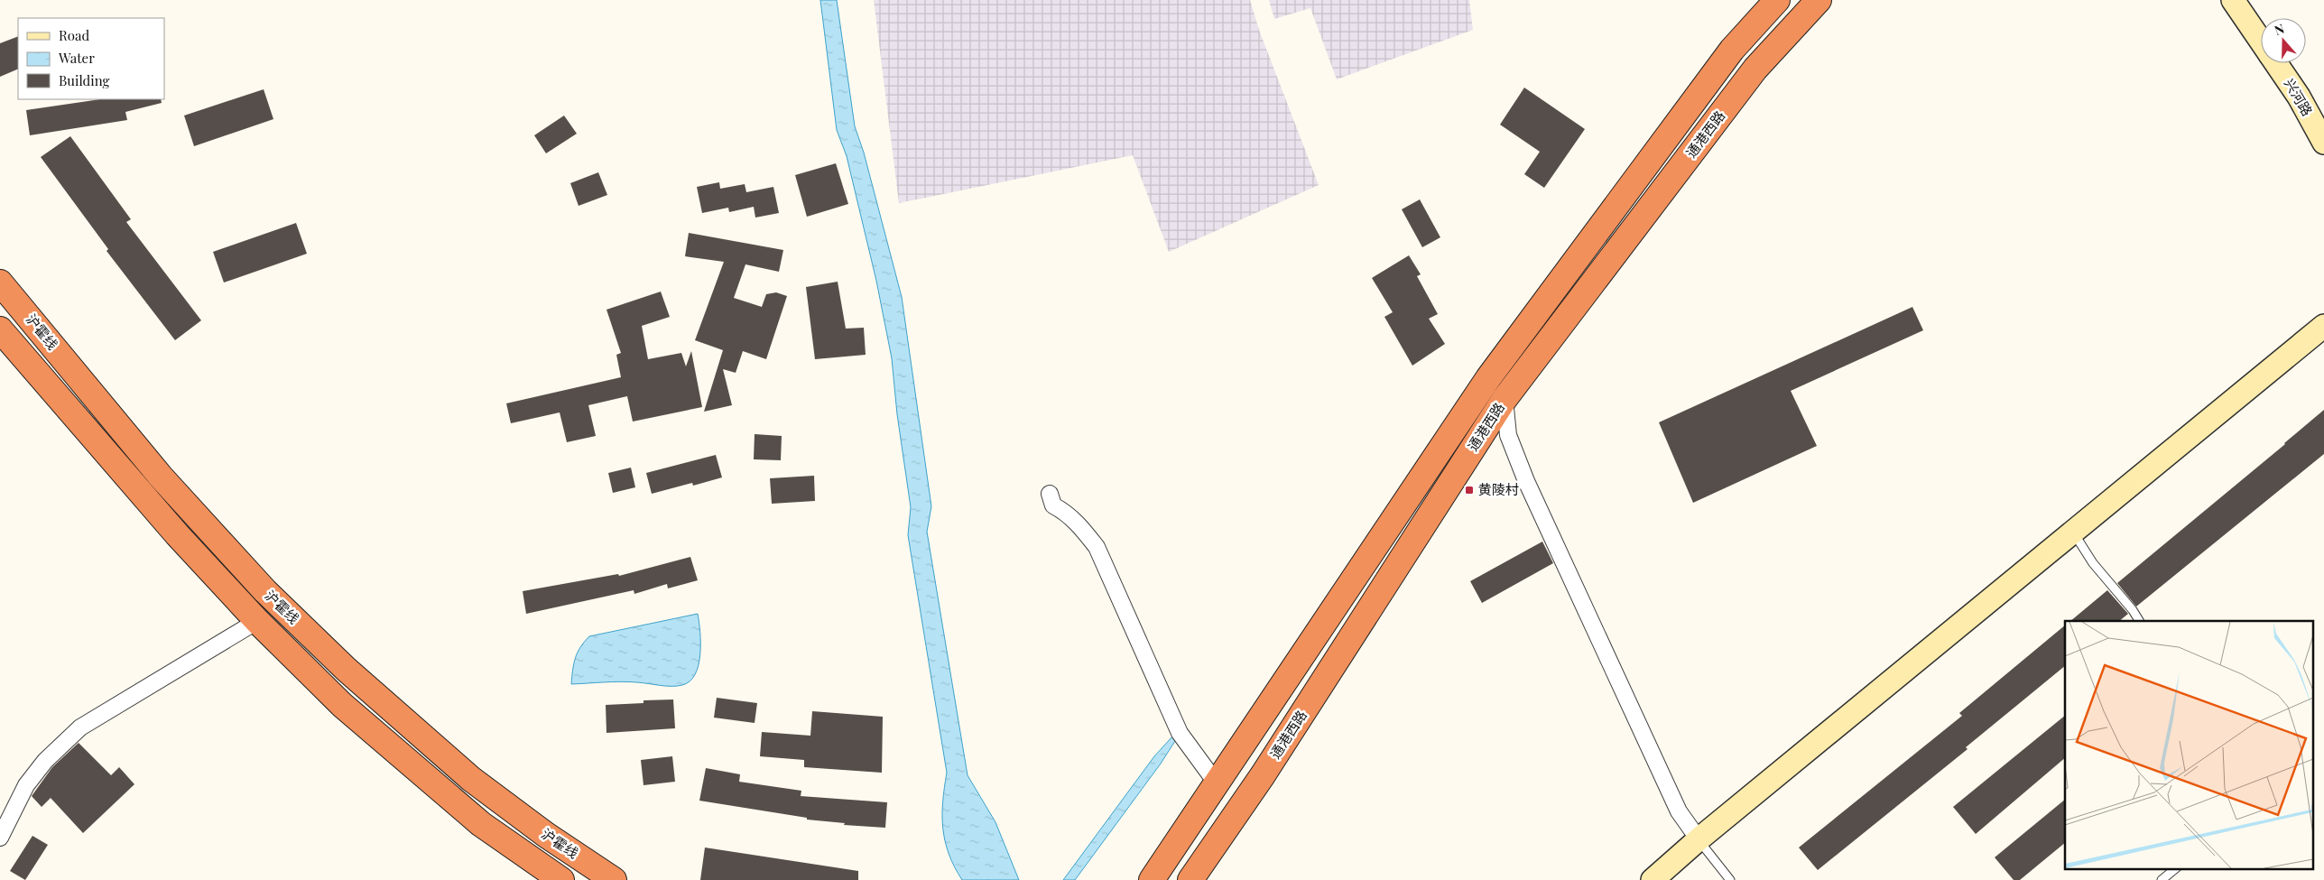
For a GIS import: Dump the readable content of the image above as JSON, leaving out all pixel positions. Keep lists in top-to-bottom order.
{
  "streets": {
    "highway": ["通港西路", "沪霍线"],
    "street": ["兴河路"]
  },
  "places": {
    "transit": ["黄陵村"]
  },
  "legend": ["Road", "Water", "Building"],
  "north": "top"
}
